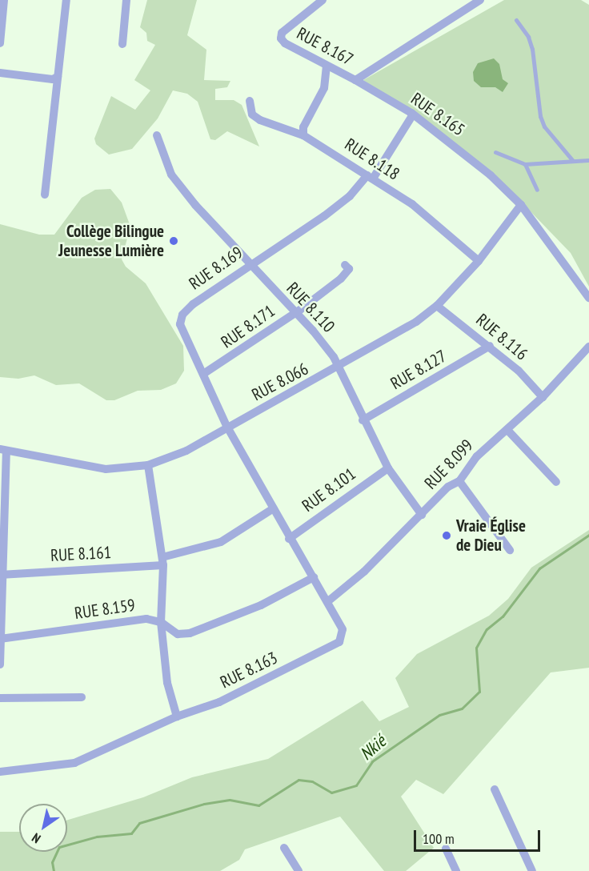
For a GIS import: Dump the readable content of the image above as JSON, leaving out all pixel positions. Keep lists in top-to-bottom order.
{
  "streets": {
    "street": [
      "RUE 8.167",
      "RUE 8.165",
      "RUE 8.118",
      "RUE 8.169",
      "RUE 8.110",
      "RUE 8.171",
      "RUE 8.116",
      "RUE 8.127",
      "RUE 8.066",
      "RUE 8.099",
      "RUE 8.101",
      "RUE 8.161",
      "RUE 8.159",
      "RUE 8.163"
    ]
  },
  "crossings": [
    ["RUE 8.167", "RUE 8.165"],
    ["RUE 8.165", "RUE 8.169"],
    ["RUE 8.165", "RUE 8.066"],
    ["RUE 8.118", "RUE 8.169"],
    ["RUE 8.118", "RUE 8.066"],
    ["RUE 8.169", "RUE 8.110"],
    ["RUE 8.169", "RUE 8.171"],
    ["RUE 8.169", "RUE 8.066"],
    ["RUE 8.169", "RUE 8.163"],
    ["RUE 8.110", "RUE 8.171"],
    ["RUE 8.110", "RUE 8.127"],
    ["RUE 8.110", "RUE 8.066"],
    ["RUE 8.110", "RUE 8.099"],
    ["RUE 8.110", "RUE 8.101"],
    ["RUE 8.116", "RUE 8.127"],
    ["RUE 8.116", "RUE 8.066"],
    ["RUE 8.116", "RUE 8.099"],
    ["RUE 8.066", "RUE 8.163"],
    ["RUE 8.099", "RUE 8.163"],
    ["RUE 8.101", "RUE 8.163"],
    ["RUE 8.161", "RUE 8.163"],
    ["RUE 8.159", "RUE 8.163"]
  ],
  "water": ["Nkié"],
  "places": ["Collège Bilingue Jeunesse Lumière", "Vraie Église de Dieu"],
  "scale_bar": "100 m",
  "north": "bottom left"
}
